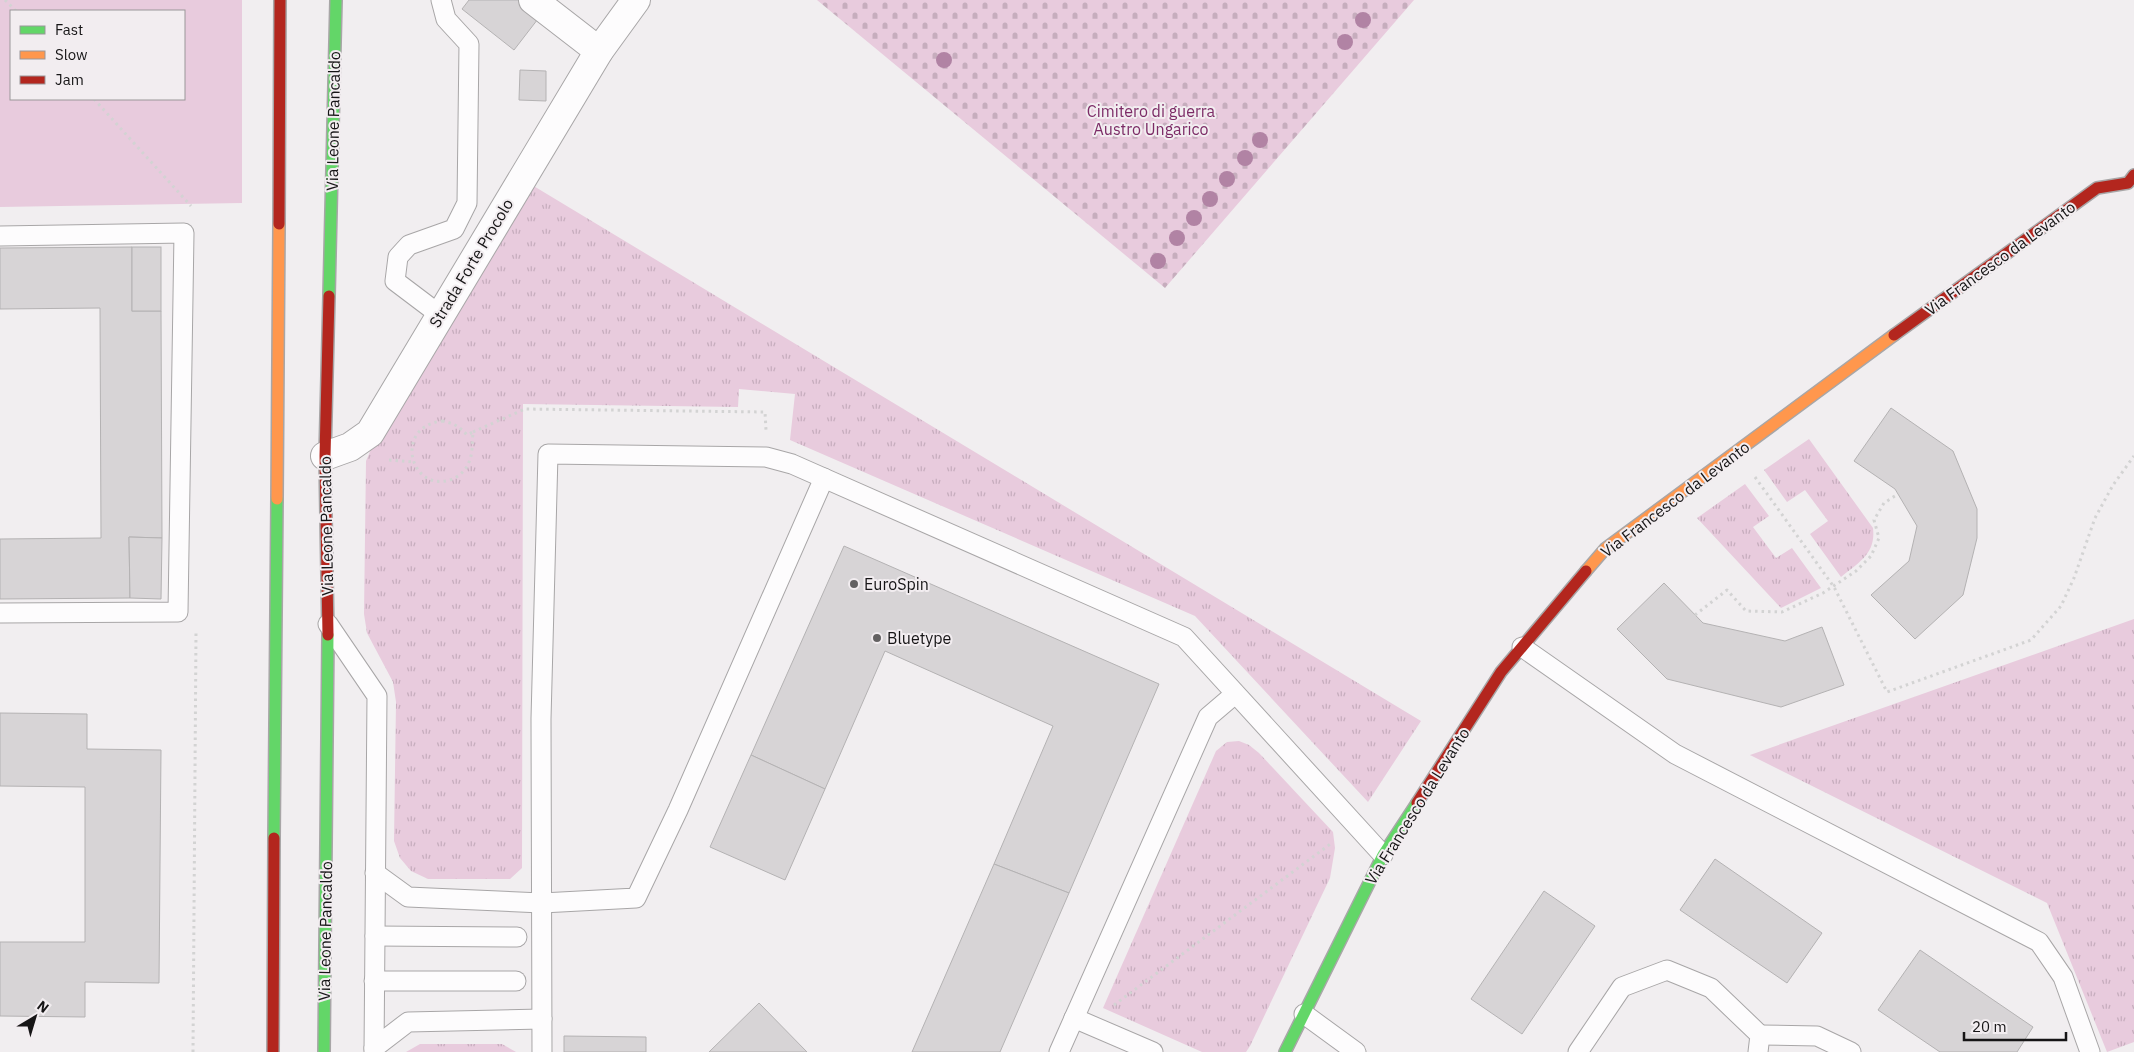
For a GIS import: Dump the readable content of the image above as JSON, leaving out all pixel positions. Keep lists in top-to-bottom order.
{
  "streets": {
    "main road": ["Via Leone Pancaldo", "Via Francesco da Levanto"],
    "street": ["Strada Forte Procolo"]
  },
  "crossings": [
    ["Via Leone Pancaldo", "Strada Forte Procolo"]
  ],
  "parks": ["Cimitero di guerra Austro Ungarico"],
  "places": ["EuroSpin", "Bluetype"],
  "legend": ["Fast", "Slow", "Jam"],
  "scale_bar": "20 m",
  "north": "top right"
}
